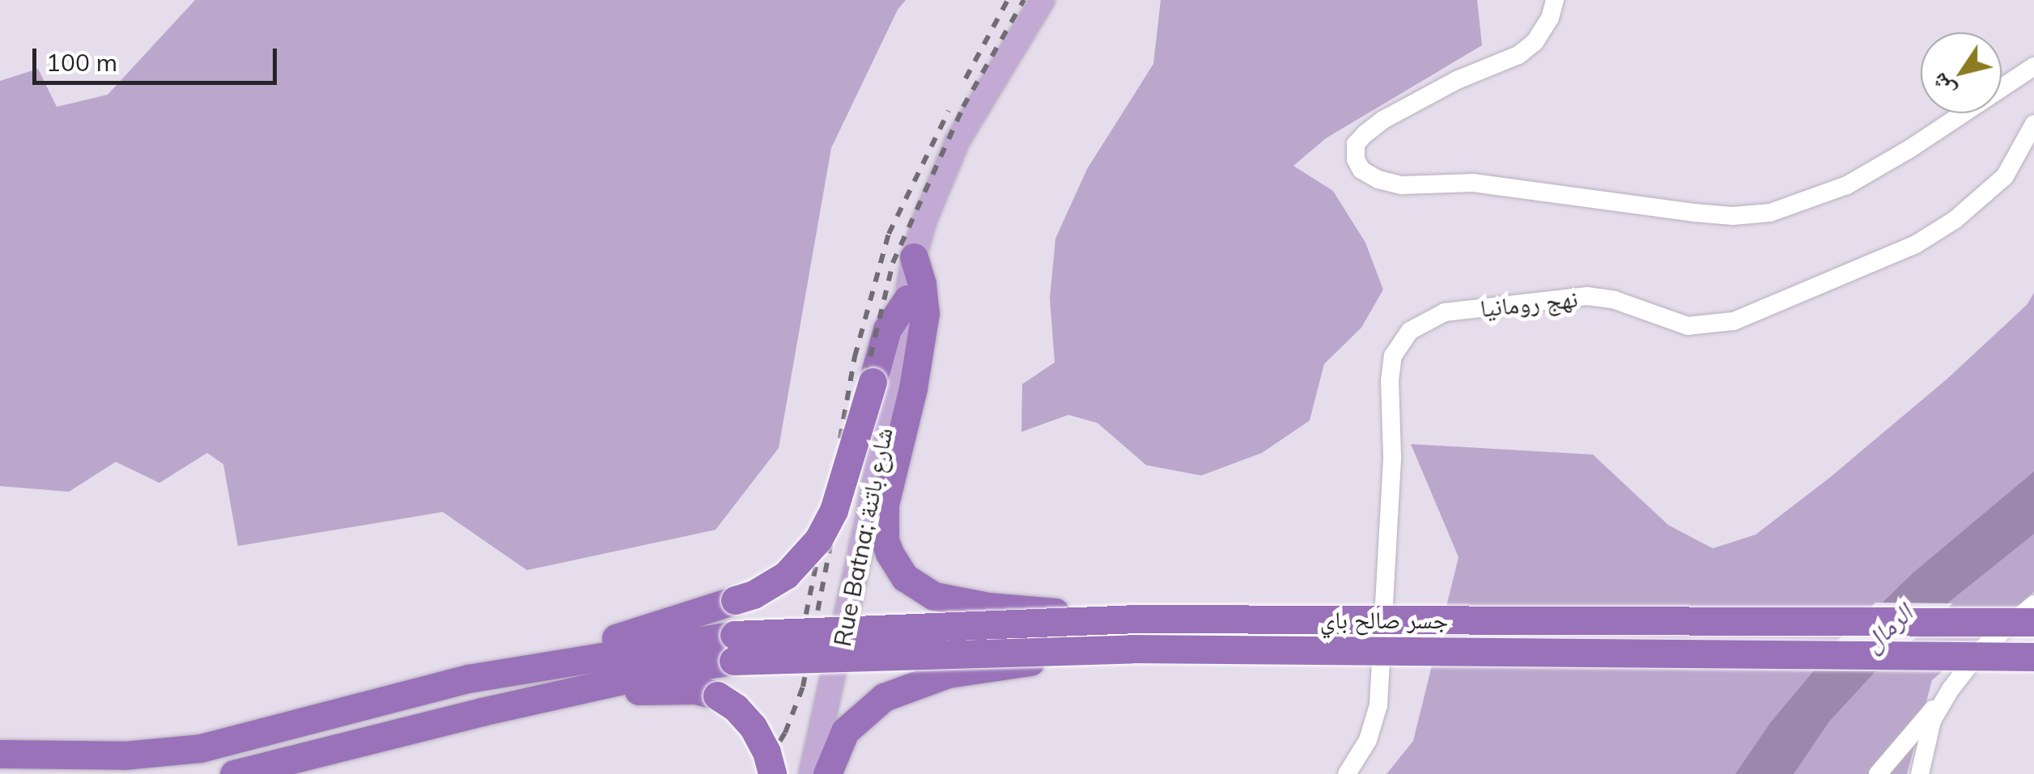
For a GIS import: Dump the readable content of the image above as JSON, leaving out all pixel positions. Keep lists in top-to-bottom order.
{
  "streets": {
    "highway": ["جسر صالح باي"],
    "main road": ["Rue Batna; شارع باتنة"],
    "street": ["نهج رومانيا"]
  },
  "water": ["الرمال"],
  "scale_bar": "100 m",
  "north": "bottom left"
}
